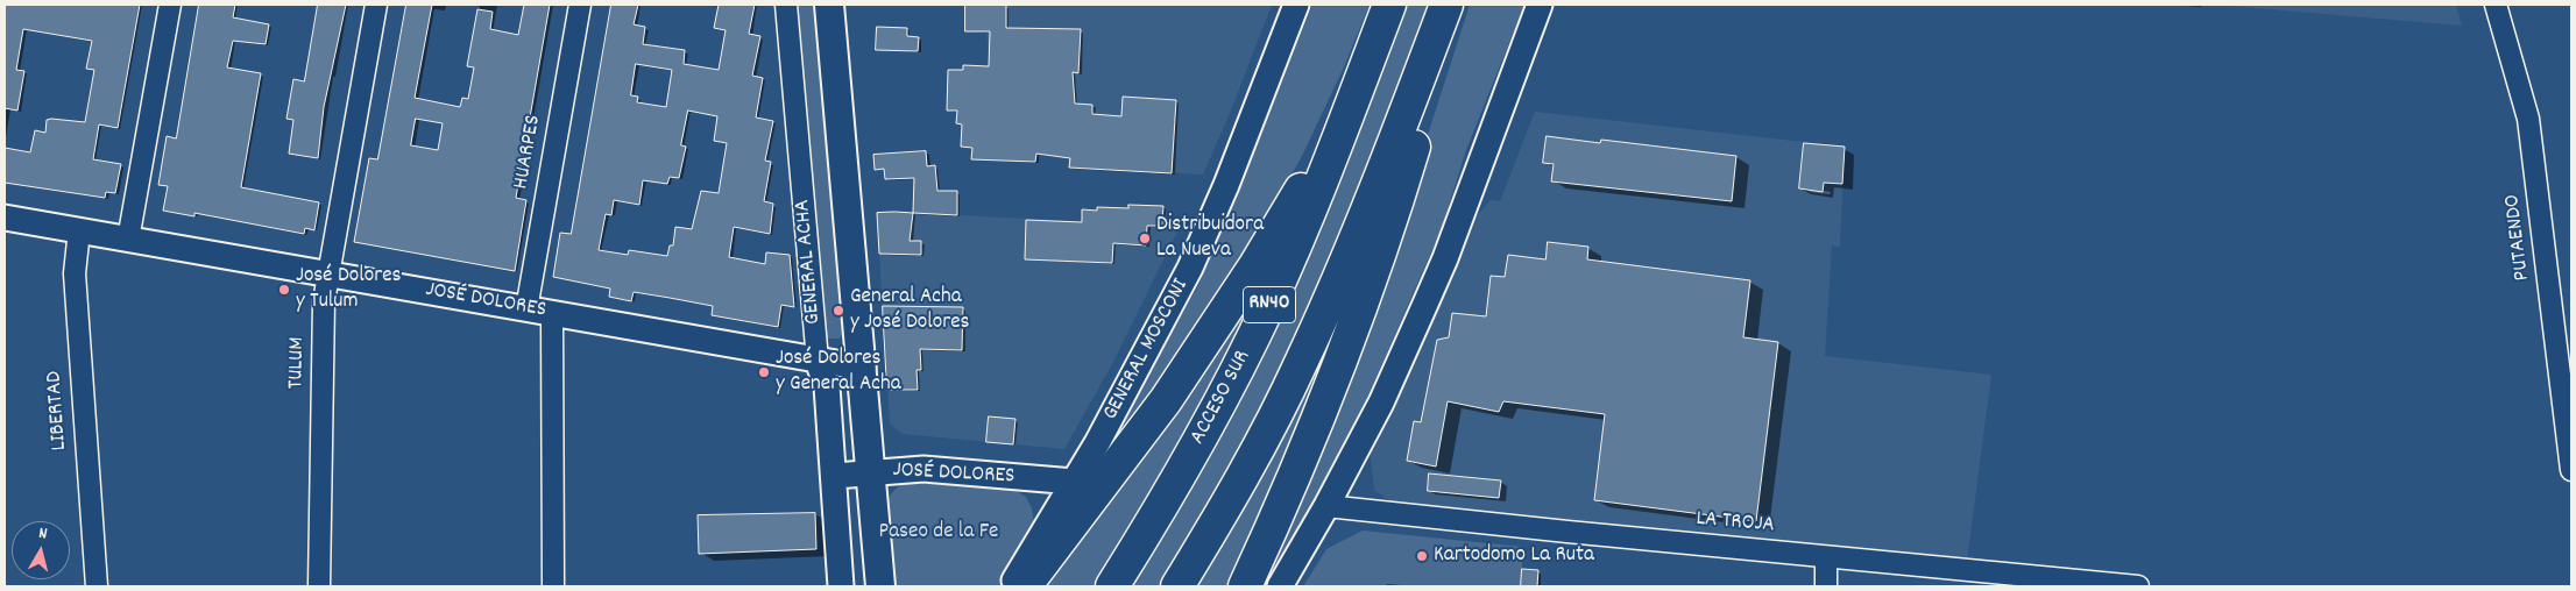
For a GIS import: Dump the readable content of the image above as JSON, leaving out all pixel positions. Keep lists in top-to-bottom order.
{
  "streets": {
    "highway": ["RN40", "ACCESO SUR"],
    "main road": ["GENERAL ACHA"],
    "street": [
      "HUARPES",
      "PUTAENDO",
      "JOSÉ DOLORES",
      "GENERAL MOSCONI",
      "TULUM",
      "LIBERTAD",
      "LA TROJA"
    ]
  },
  "crossings": [
    ["HUARPES", "JOSÉ DOLORES"],
    ["GENERAL ACHA", "JOSÉ DOLORES"],
    ["JOSÉ DOLORES", "GENERAL MOSCONI"],
    ["JOSÉ DOLORES", "TULUM"],
    ["JOSÉ DOLORES", "LIBERTAD"]
  ],
  "parks": ["Paseo de la Fe"],
  "places": [
    "Distribuidora La Nueva",
    "José Dolores y Tulum",
    "General Acha y José Dolores",
    "José Dolores y General Acha",
    "Kartodomo La Ruta"
  ],
  "north": "top"
}
